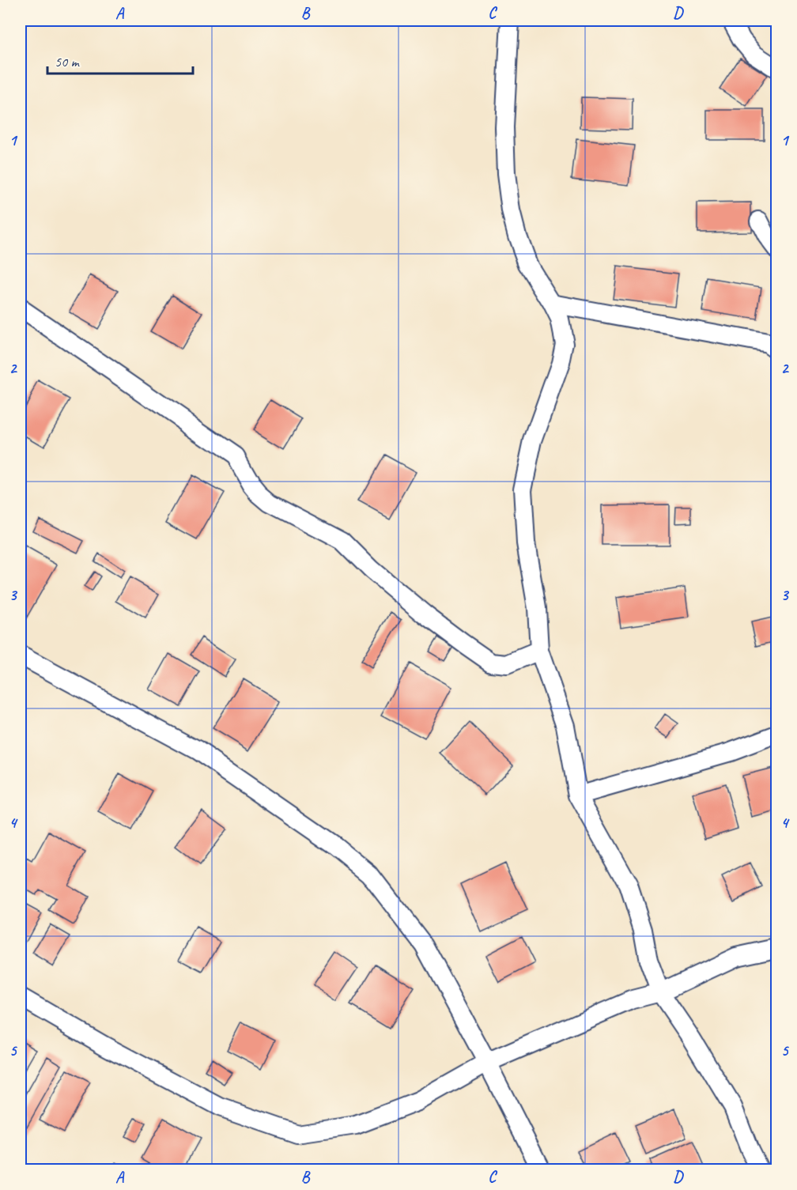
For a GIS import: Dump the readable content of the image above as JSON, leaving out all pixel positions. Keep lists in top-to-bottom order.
{
  "scale_bar": "50 m",
  "grid": {
    "columns": [
      "A",
      "B",
      "C",
      "D"
    ],
    "rows": [
      "1",
      "2",
      "3",
      "4",
      "5"
    ]
  }
}
